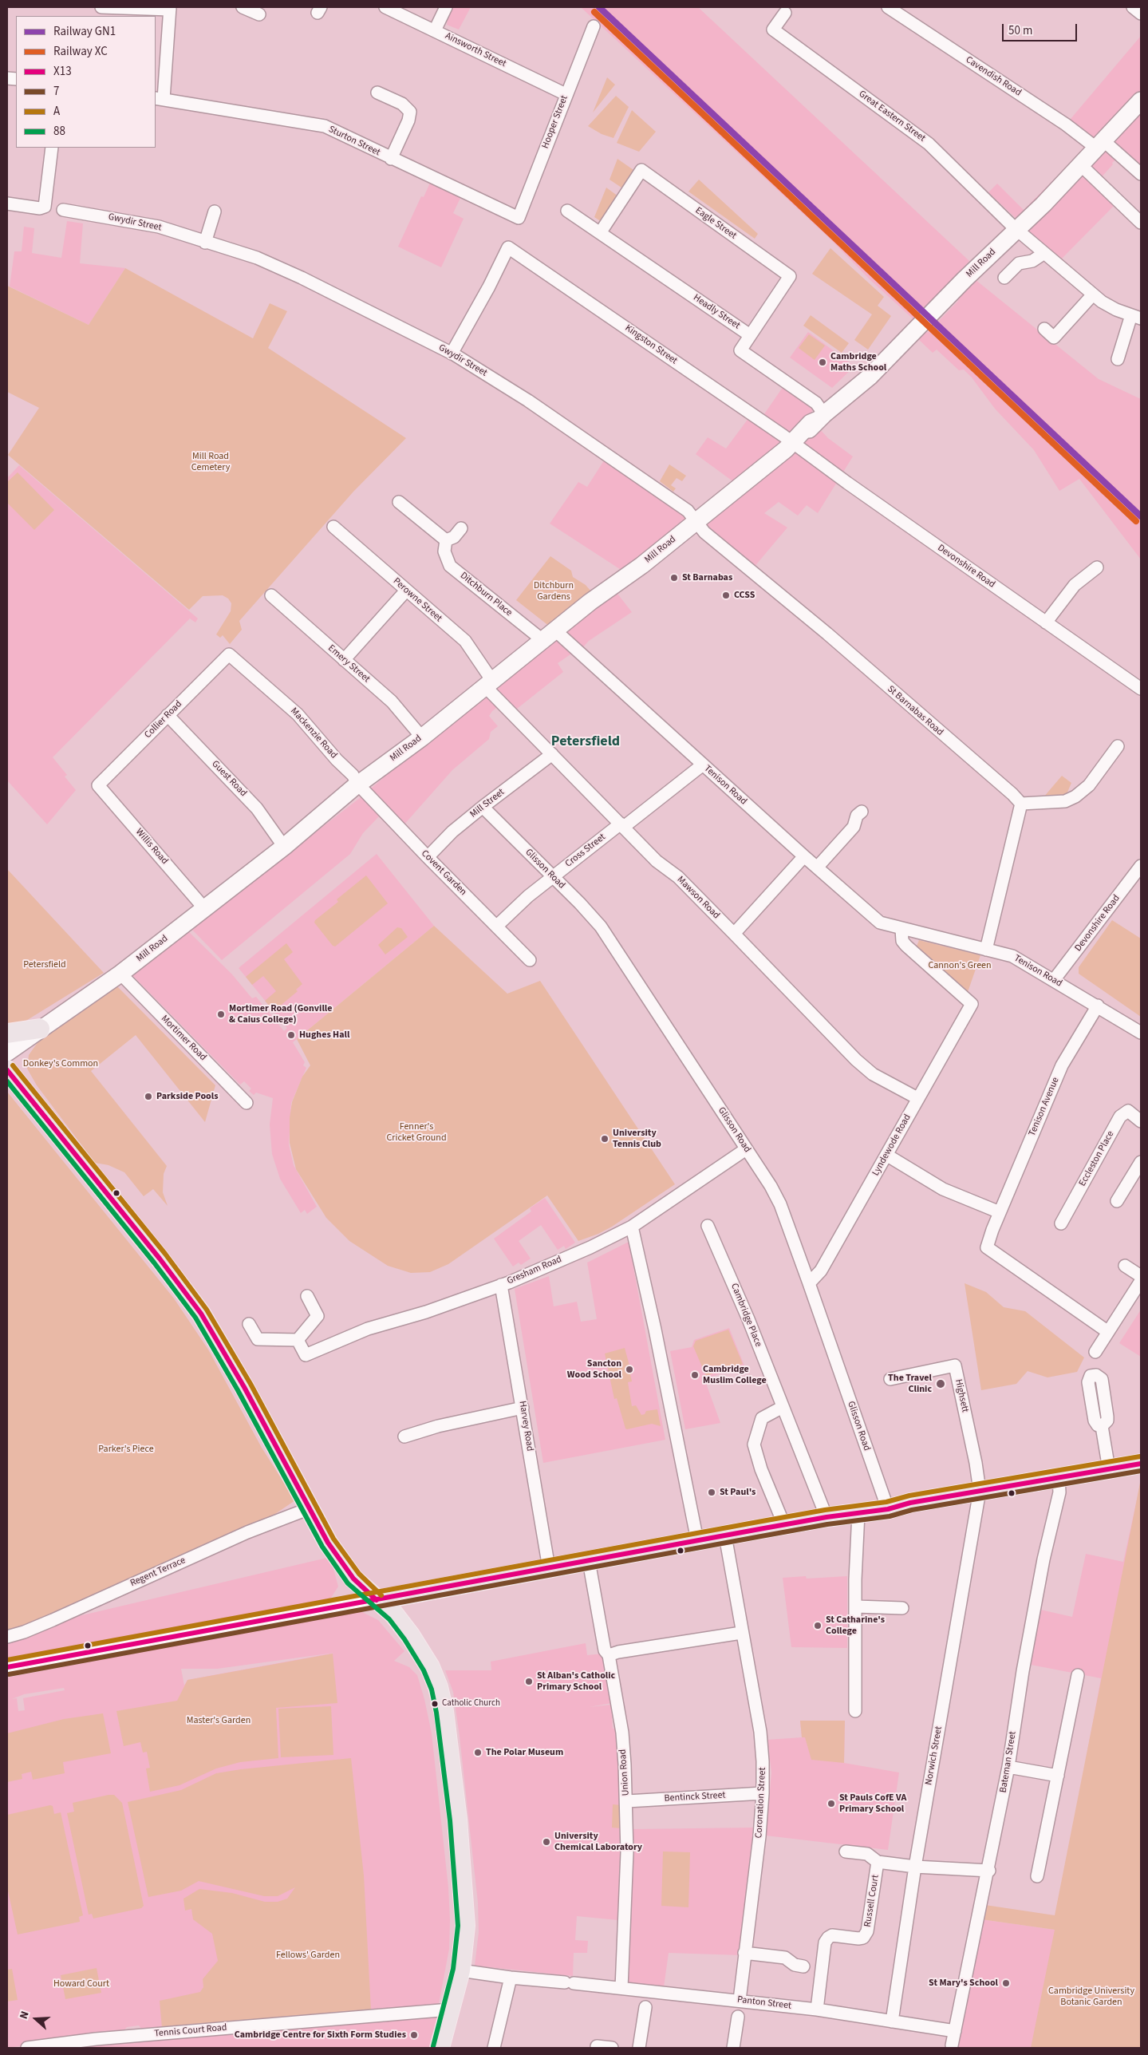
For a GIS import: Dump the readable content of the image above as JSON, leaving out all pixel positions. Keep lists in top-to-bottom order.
{
  "streets": {
    "street": [
      "Ainsworth Street",
      "Cavendish Road",
      "Great Eastern Street",
      "Hooper Street",
      "Sturton Street",
      "Gwydir Street",
      "Eagle Street",
      "Mill Road",
      "Headly Street",
      "Kingston Street",
      "Devonshire Road",
      "Ditchburn Place",
      "Perowne Street",
      "Emery Street",
      "St Barnabas Road",
      "Collier Road",
      "Mackenzie Road",
      "Guest Road",
      "Tenison Road",
      "Mill Street",
      "Willis Road",
      "Cross Street",
      "Glisson Road",
      "Covent Garden",
      "Mawson Road",
      "Mortimer Road",
      "Tenison Avenue",
      "Lyndewode Road",
      "Eccleston Place",
      "Gresham Road",
      "Cambridge Place",
      "Highsett",
      "Harvey Road",
      "Regent Terrace",
      "Norwich Street",
      "Bateman Street",
      "Union Road",
      "Bentinck Street",
      "Coronation Street",
      "Russell Court",
      "Panton Street",
      "Tennis Court Road"
    ]
  },
  "crossings": [
    ["Ainsworth Street", "Hooper Street"],
    ["Cavendish Road", "Mill Road"],
    ["Great Eastern Street", "Mill Road"],
    ["Hooper Street", "Sturton Street"],
    ["Gwydir Street", "Mill Road"],
    ["Gwydir Street", "Kingston Street"],
    ["Gwydir Street", "St Barnabas Road"],
    ["Eagle Street", "Headly Street"],
    ["Mill Road", "Headly Street"],
    ["Mill Road", "Kingston Street"],
    ["Mill Road", "Devonshire Road"],
    ["Mill Road", "Ditchburn Place"],
    ["Mill Road", "Perowne Street"],
    ["Mill Road", "Emery Street"],
    ["Mill Road", "St Barnabas Road"],
    ["Mill Road", "Mackenzie Road"],
    ["Mill Road", "Guest Road"],
    ["Mill Road", "Tenison Road"],
    ["Mill Road", "Willis Road"],
    ["Mill Road", "Covent Garden"],
    ["Mill Road", "Mawson Road"],
    ["Mill Road", "Mortimer Road"],
    ["Kingston Street", "Devonshire Road"],
    ["Devonshire Road", "Tenison Road"],
    ["Ditchburn Place", "Tenison Road"],
    ["Perowne Street", "Mawson Road"],
    ["Collier Road", "Mackenzie Road"],
    ["Collier Road", "Guest Road"],
    ["Collier Road", "Willis Road"],
    ["Mackenzie Road", "Covent Garden"],
    ["Tenison Road", "Cross Street"],
    ["Tenison Road", "Tenison Avenue"],
    ["Tenison Road", "Lyndewode Road"],
    ["Mill Street", "Glisson Road"],
    ["Mill Street", "Covent Garden"],
    ["Mill Street", "Mawson Road"],
    ["Cross Street", "Glisson Road"],
    ["Cross Street", "Covent Garden"],
    ["Cross Street", "Mawson Road"],
    ["Glisson Road", "Lyndewode Road"],
    ["Glisson Road", "Gresham Road"],
    ["Mawson Road", "Lyndewode Road"],
    ["Gresham Road", "Harvey Road"],
    ["Highsett", "Norwich Street"],
    ["Norwich Street", "Panton Street"],
    ["Bateman Street", "Panton Street"],
    ["Union Road", "Bentinck Street"],
    ["Union Road", "Panton Street"],
    ["Bentinck Street", "Coronation Street"],
    ["Coronation Street", "Panton Street"],
    ["Russell Court", "Panton Street"]
  ],
  "districts": ["Petersfield"],
  "parks": [
    "Mill Road Cemetery",
    "Ditchburn Gardens",
    "Petersfield",
    "Cannon's Green",
    "Donkey's Common",
    "Fenner's Cricket Ground",
    "Parker's Piece",
    "Master's Garden",
    "Fellows' Garden",
    "Howard Court",
    "Cambridge University Botanic Garden"
  ],
  "places": [
    "Cambridge Maths School",
    "St Barnabas",
    "CCSS",
    "Mortimer Road (Gonville & Caius College)",
    "Hughes Hall",
    "Parkside Pools",
    "University Tennis Club",
    "Sancton Wood School",
    "Cambridge Muslim College",
    "The Travel Clinic",
    "St Paul's",
    "St Catharine's College",
    "St Alban's Catholic Primary School",
    "Catholic Church",
    "The Polar Museum",
    "St Pauls CofE VA Primary School",
    "University Chemical Laboratory",
    "St Mary's School",
    "Cambridge Centre for Sixth Form Studies"
  ],
  "lines": [
    "rail line GN1",
    "rail line XC",
    "transit line A",
    "transit line X13",
    "transit line 88",
    "transit line 7"
  ],
  "legend": [
    "Railway GN1",
    "Railway XC",
    "X13",
    "7",
    "A",
    "88"
  ],
  "scale_bar": "50 m",
  "north": "left"
}
